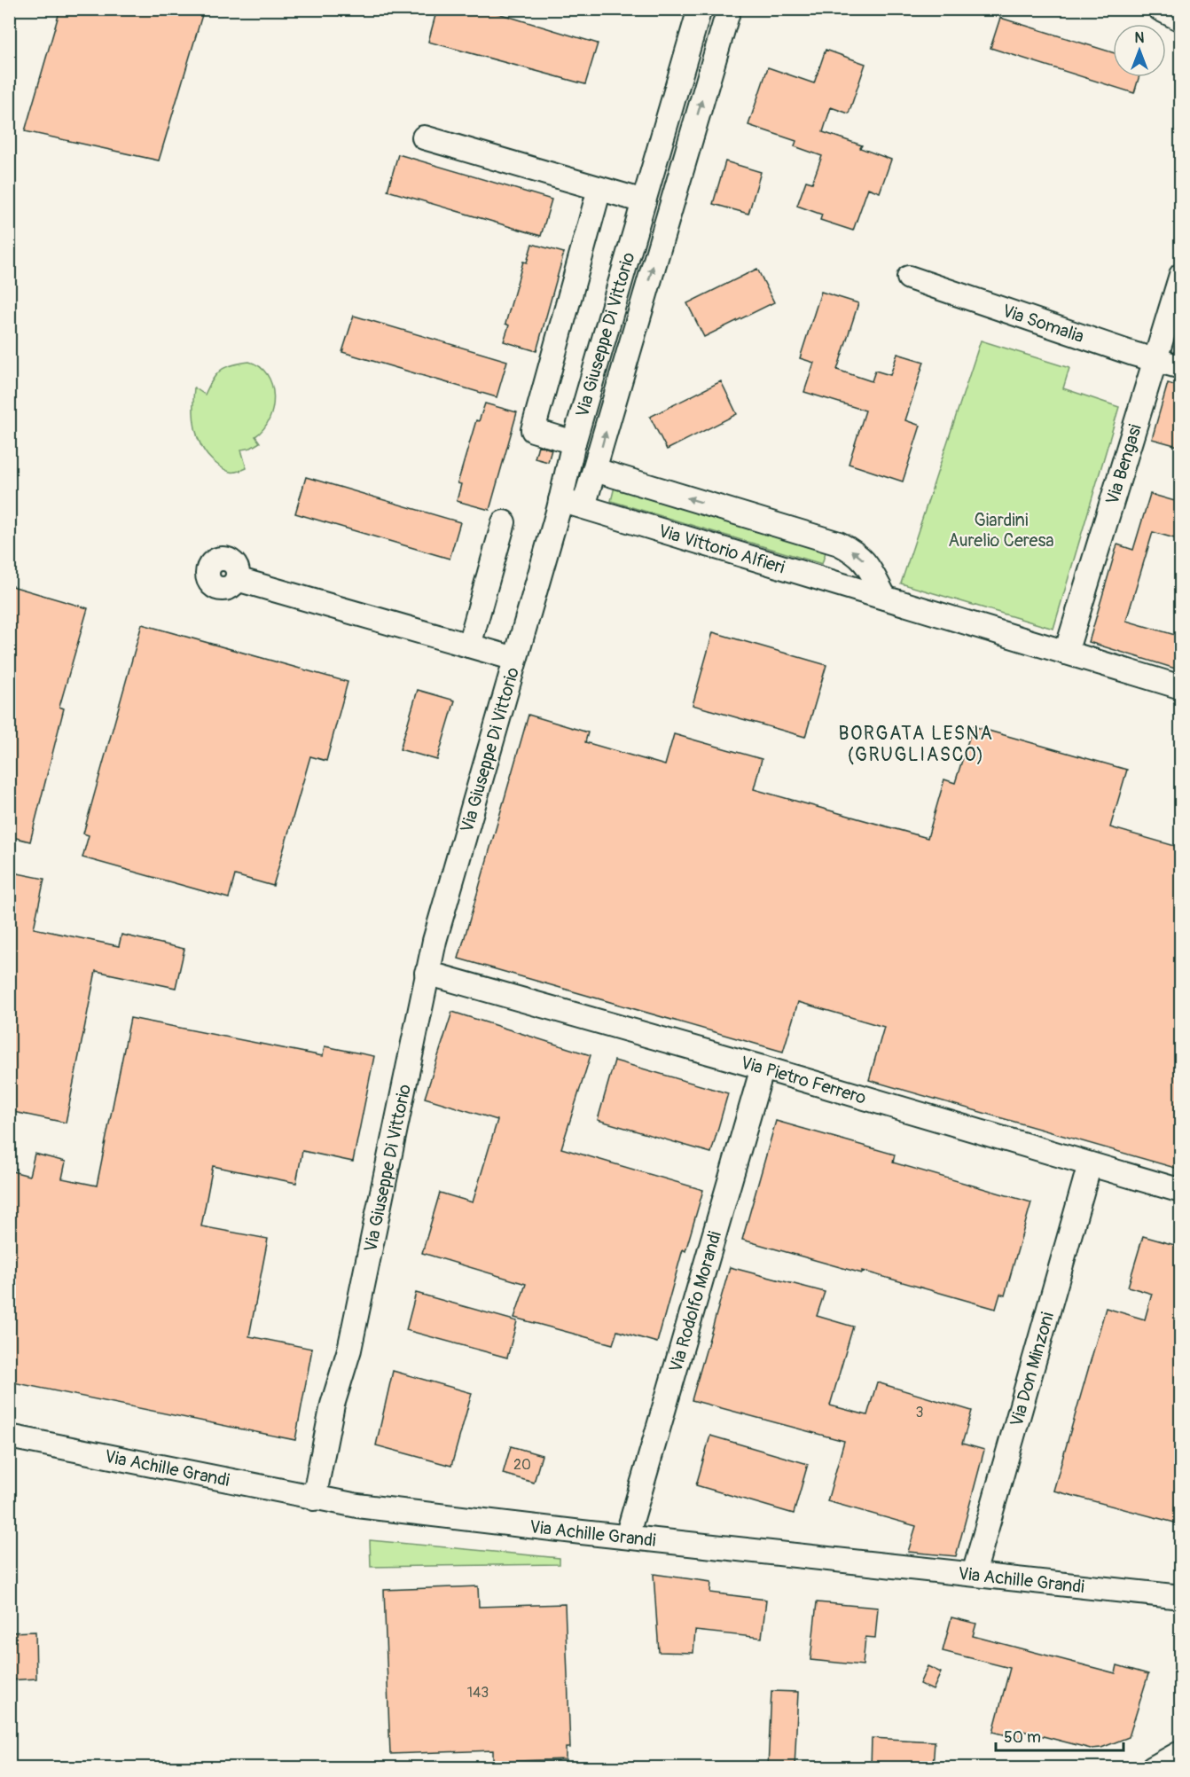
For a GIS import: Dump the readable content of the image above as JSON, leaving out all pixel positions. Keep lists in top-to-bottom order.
{
  "streets": {
    "street": [
      "Via Somalia",
      "Via Giuseppe Di Vittorio",
      "Via Bengasi",
      "Via Vittorio Alfieri",
      "Via Pietro Ferrero",
      "Via Rodolfo Morandi",
      "Via Don Minzoni",
      "Via Achille Grandi"
    ]
  },
  "crossings": [
    ["Via Somalia", "Via Bengasi"],
    ["Via Giuseppe Di Vittorio", "Via Vittorio Alfieri"],
    ["Via Giuseppe Di Vittorio", "Via Pietro Ferrero"],
    ["Via Giuseppe Di Vittorio", "Via Achille Grandi"],
    ["Via Bengasi", "Via Vittorio Alfieri"],
    ["Via Pietro Ferrero", "Via Rodolfo Morandi"],
    ["Via Pietro Ferrero", "Via Don Minzoni"],
    ["Via Rodolfo Morandi", "Via Achille Grandi"],
    ["Via Don Minzoni", "Via Achille Grandi"]
  ],
  "districts": ["BORGATA LESNA (GRUGLIASCO)"],
  "parks": ["Giardini Aurelio Ceresa"],
  "house_numbers": ["3", "20", "143"],
  "scale_bar": "50 m",
  "north": "top"
}
